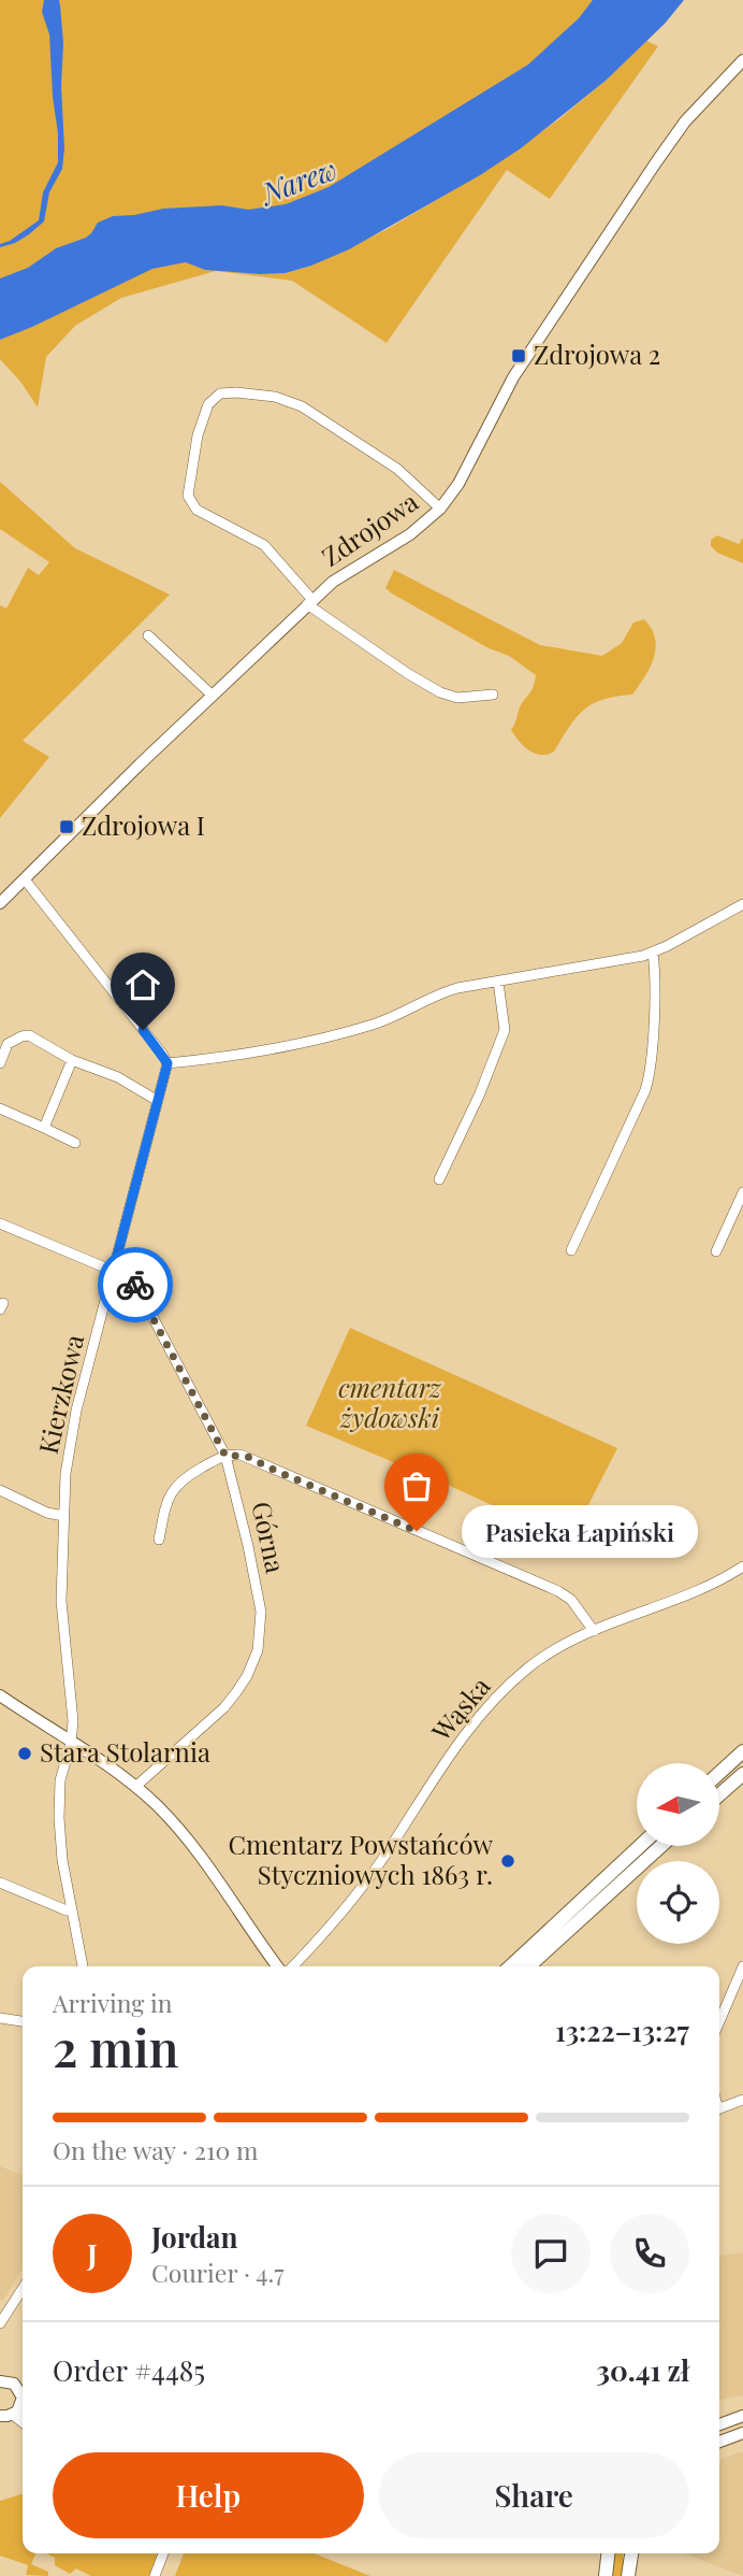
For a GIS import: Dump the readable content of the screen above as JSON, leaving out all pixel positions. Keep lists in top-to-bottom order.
{
  "streets": {
    "street": [
      "Zdrojowa",
      "Kierzkowa",
      "Górna",
      "Wąska"
    ]
  },
  "crossings": [
    ["Kierzkowa", "Górna"]
  ],
  "water": ["Narew"],
  "parks": ["cmentarz żydowski"],
  "places": {
    "transit": ["Zdrojowa 2", "Zdrojowa I"],
    "other": ["Pasieka Łapiński", "Stara Stolarnia", "Cmentarz Powstańców Styczniowych 1863 r."]
  },
  "north": "left",
  "page": {
    "bubble": "Pasieka Łapiński",
    "heading": ["2 min", "Arriving in", "13:22–13:27"],
    "panel": [
      "Jordan",
      "Courier · 4.7",
      "Order #4485",
      "30.41 zł"
    ],
    "bar": "On the way · 210 m",
    "round": "J",
    "buttons": ["Help", "Share"]
  }
}
